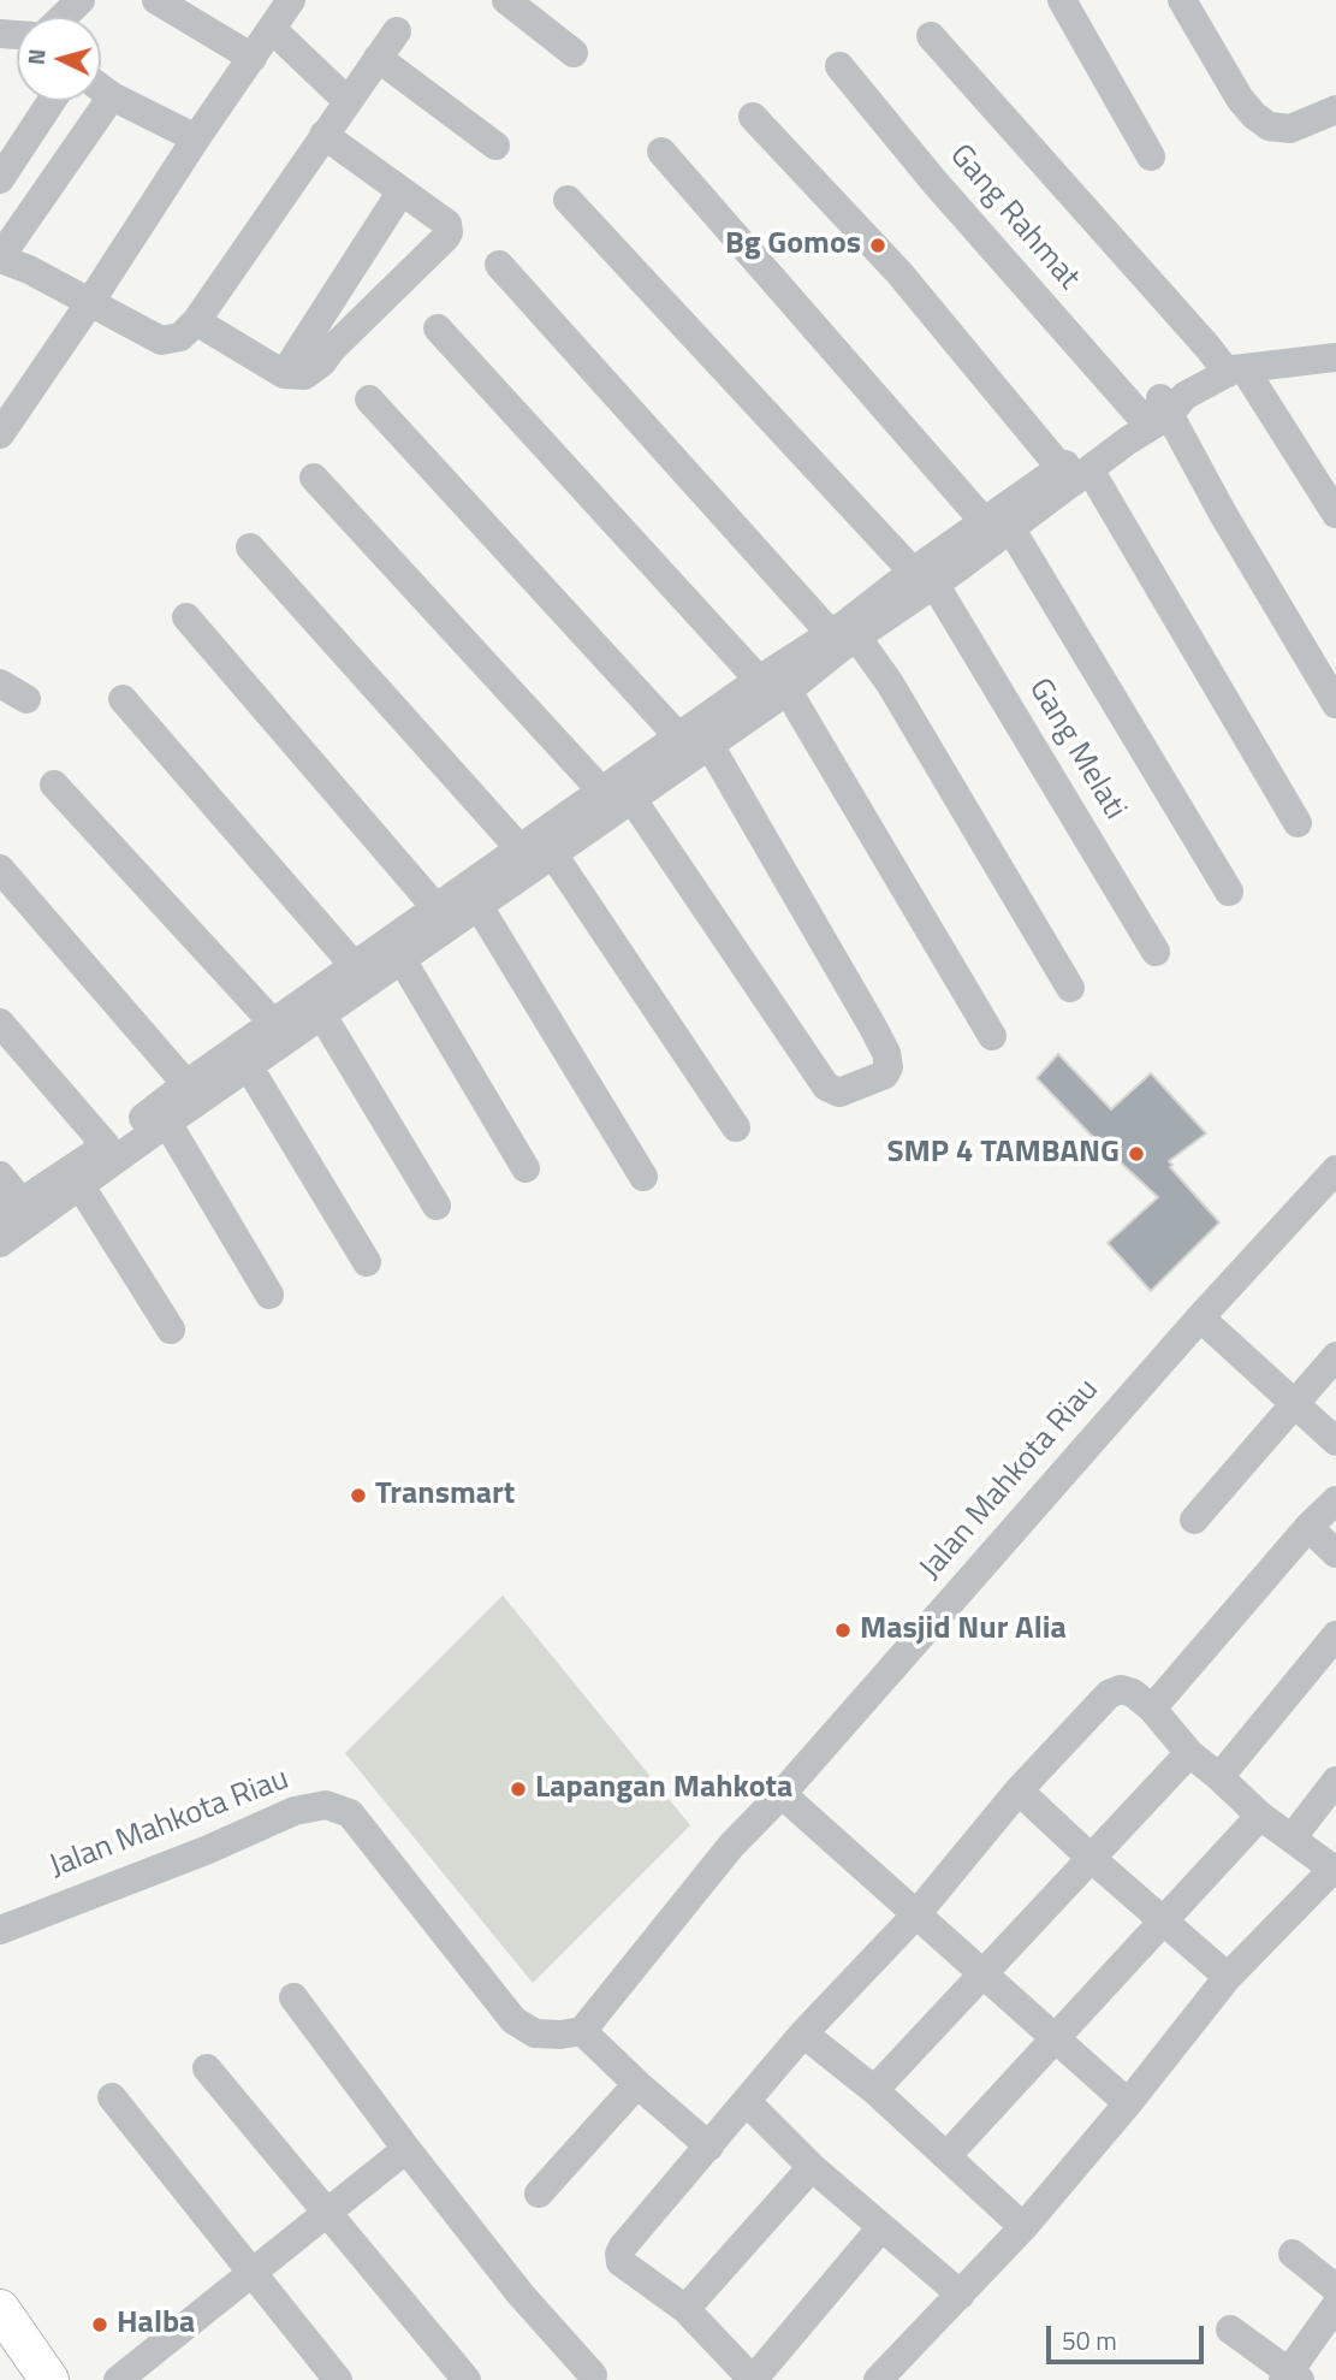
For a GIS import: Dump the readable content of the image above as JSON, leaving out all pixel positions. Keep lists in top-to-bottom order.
{
  "streets": {
    "street": ["Gang Rahmat", "Gang Melati", "Jalan Mahkota Riau"]
  },
  "places": [
    "Bg Gomos",
    "SMP 4 TAMBANG",
    "Transmart",
    "Masjid Nur Alia",
    "Lapangan Mahkota",
    "Halba"
  ],
  "scale_bar": "50 m",
  "north": "left"
}
